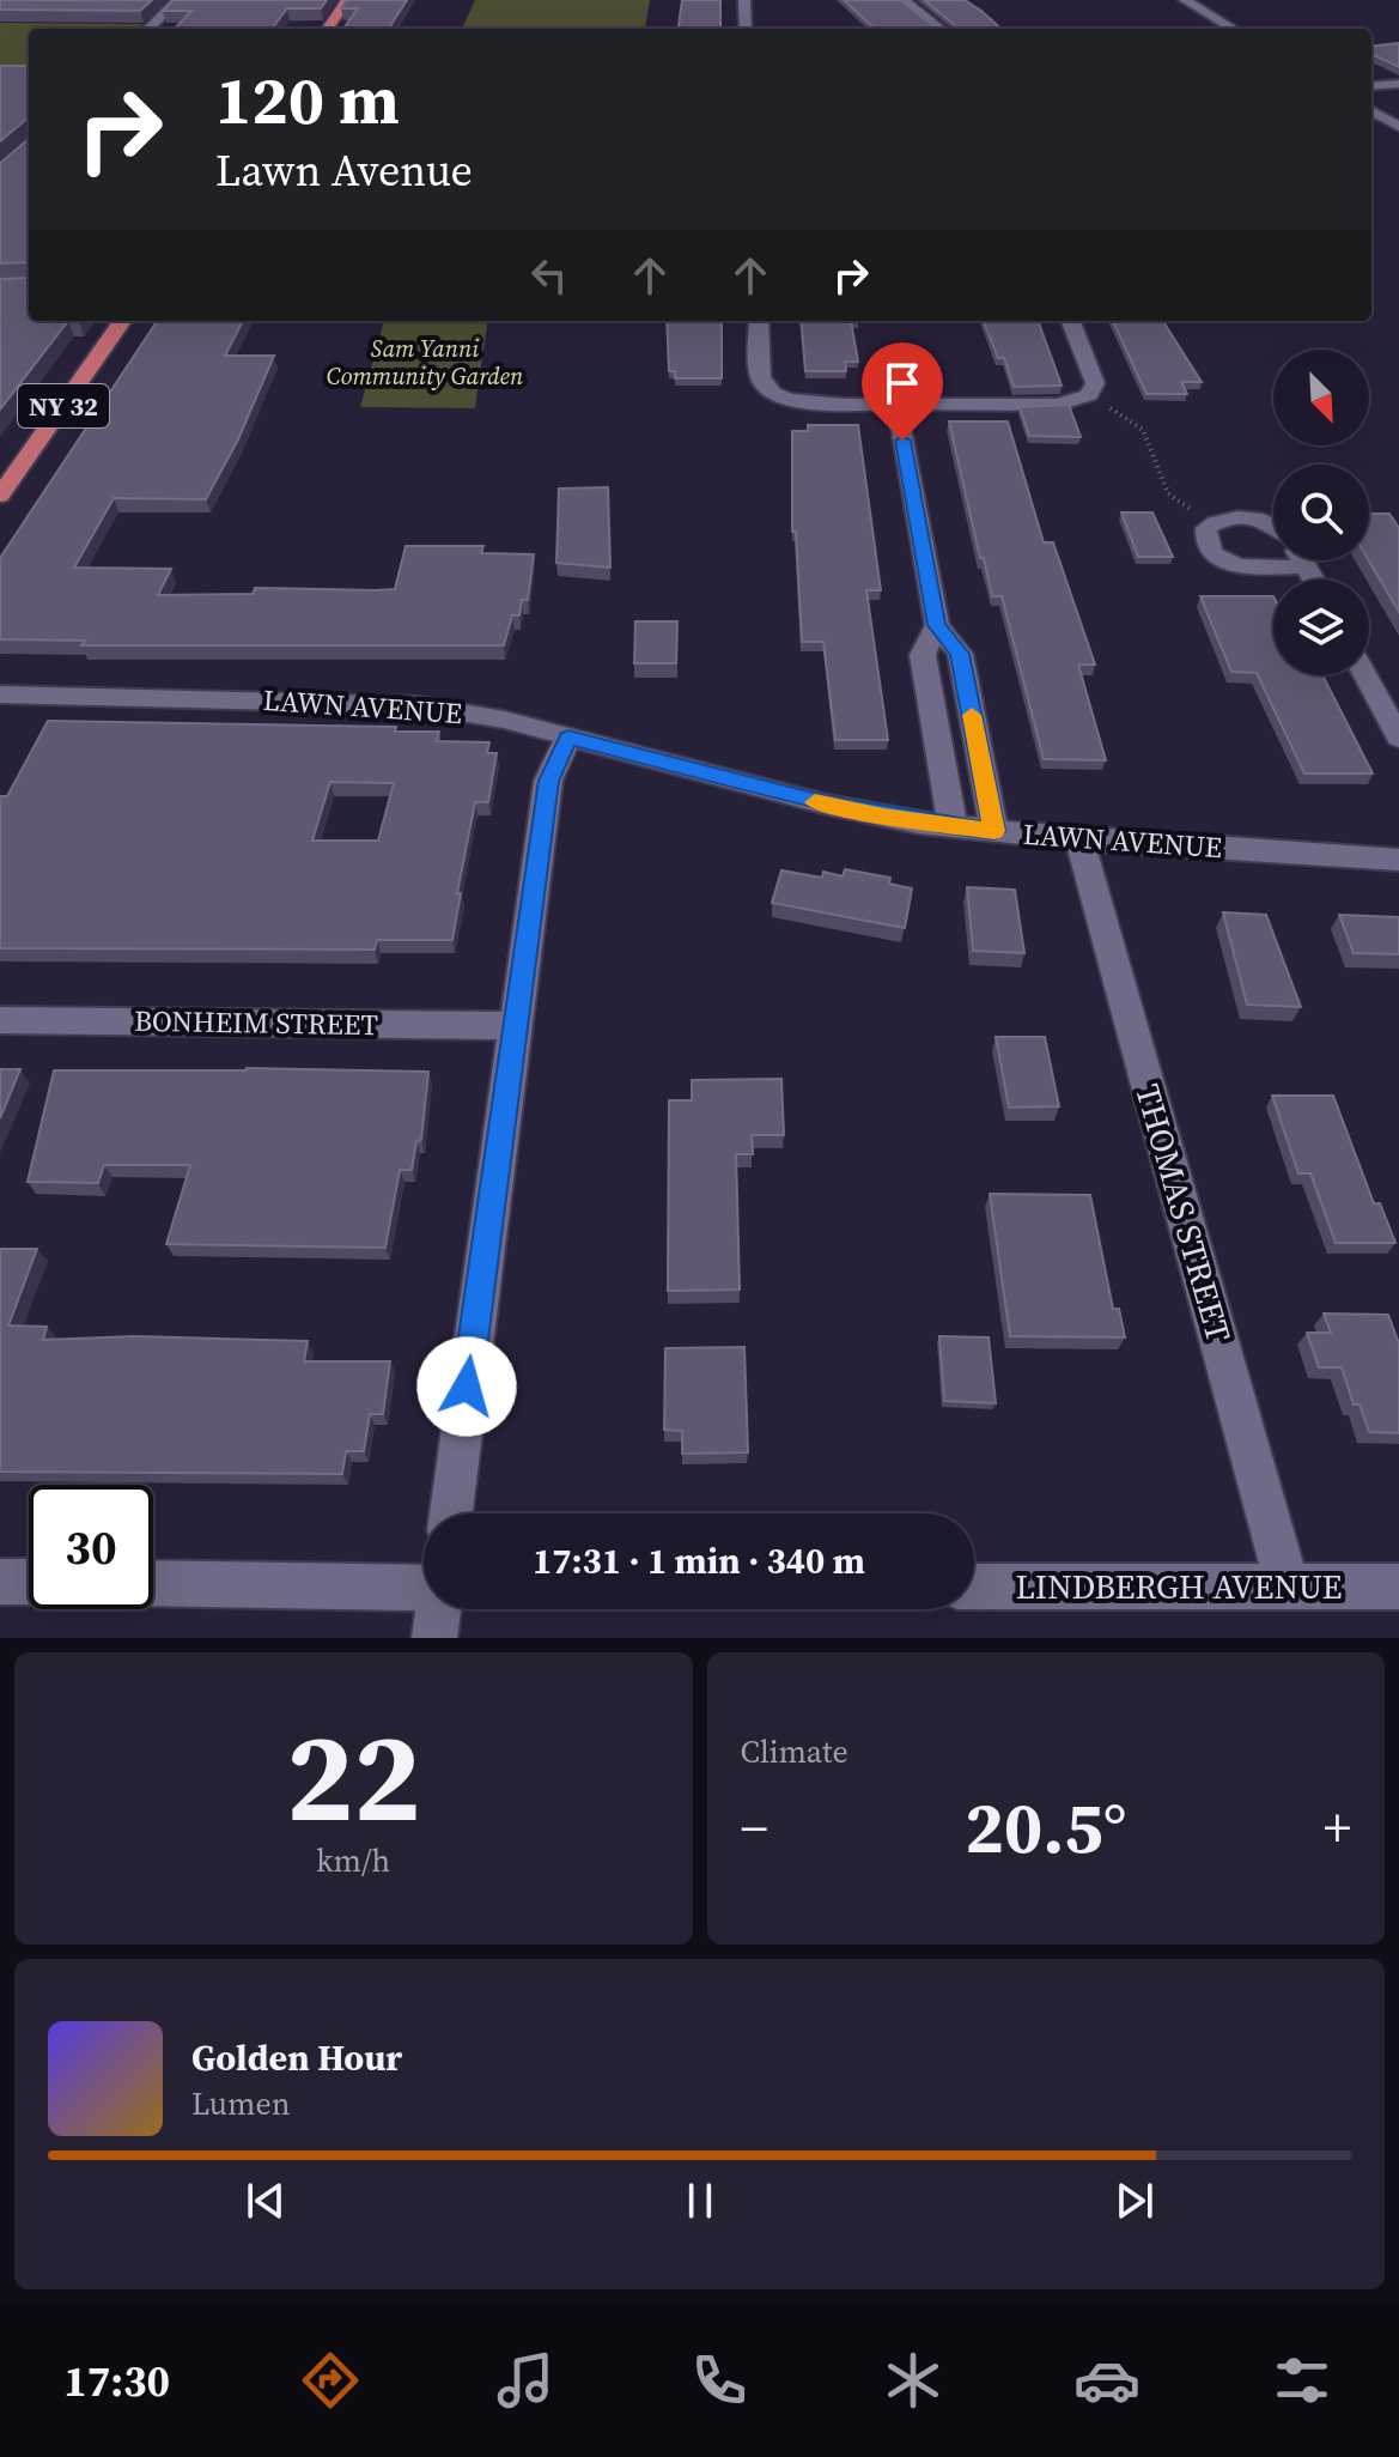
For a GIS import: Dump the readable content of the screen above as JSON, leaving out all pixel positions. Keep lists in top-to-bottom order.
{
  "streets": {
    "main road": ["NY 32"],
    "street": [
      "LAWN AVENUE",
      "BONHEIM STREET",
      "THOMAS STREET",
      "LINDBERGH AVENUE"
    ]
  },
  "crossings": [
    ["LAWN AVENUE", "THOMAS STREET"],
    ["THOMAS STREET", "LINDBERGH AVENUE"]
  ],
  "parks": ["Sam Yanni Community Garden"],
  "north": "bottom right",
  "page": {
    "turn": ["120 m", "Lawn Avenue"],
    "limit": "30",
    "trip": "17:31 · 1 min · 340 m",
    "tile": [
      ["22", "km/h"],
      "Climate"
    ],
    "heat": ["−", "20.5°", "+"],
    "song": ["Golden Hour", "Lumen"],
    "tabs": "17:30"
  }
}
